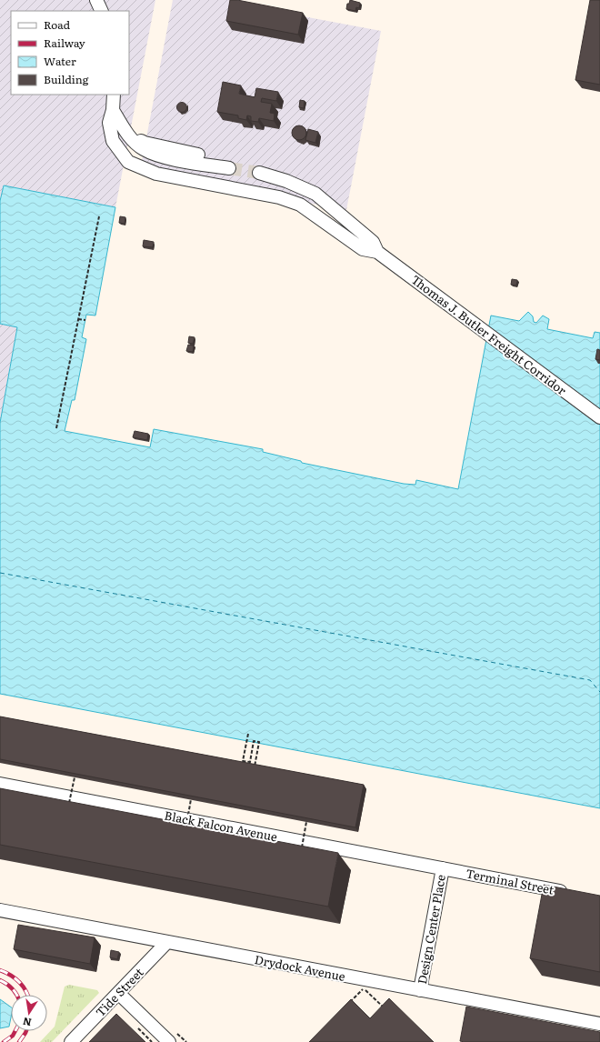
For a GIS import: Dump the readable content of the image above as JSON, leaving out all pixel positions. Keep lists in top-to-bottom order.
{
  "streets": {
    "street": [
      "Thomas J. Butler Freight Corridor",
      "Black Falcon Avenue",
      "Terminal Street",
      "Design Center Place",
      "Drydock Avenue",
      "Tide Street"
    ]
  },
  "crossings": [
    ["Black Falcon Avenue", "Terminal Street"],
    ["Black Falcon Avenue", "Design Center Place"],
    ["Terminal Street", "Design Center Place"],
    ["Design Center Place", "Drydock Avenue"],
    ["Drydock Avenue", "Tide Street"]
  ],
  "legend": [
    "Road",
    "Railway",
    "Water",
    "Building"
  ],
  "north": "bottom"
}
